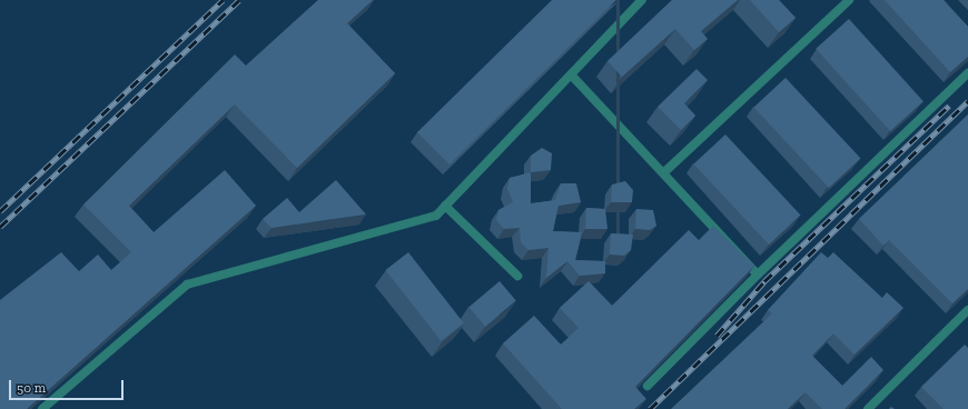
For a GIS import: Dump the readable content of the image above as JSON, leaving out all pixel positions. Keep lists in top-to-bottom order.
{
  "scale_bar": "50 m"
}
